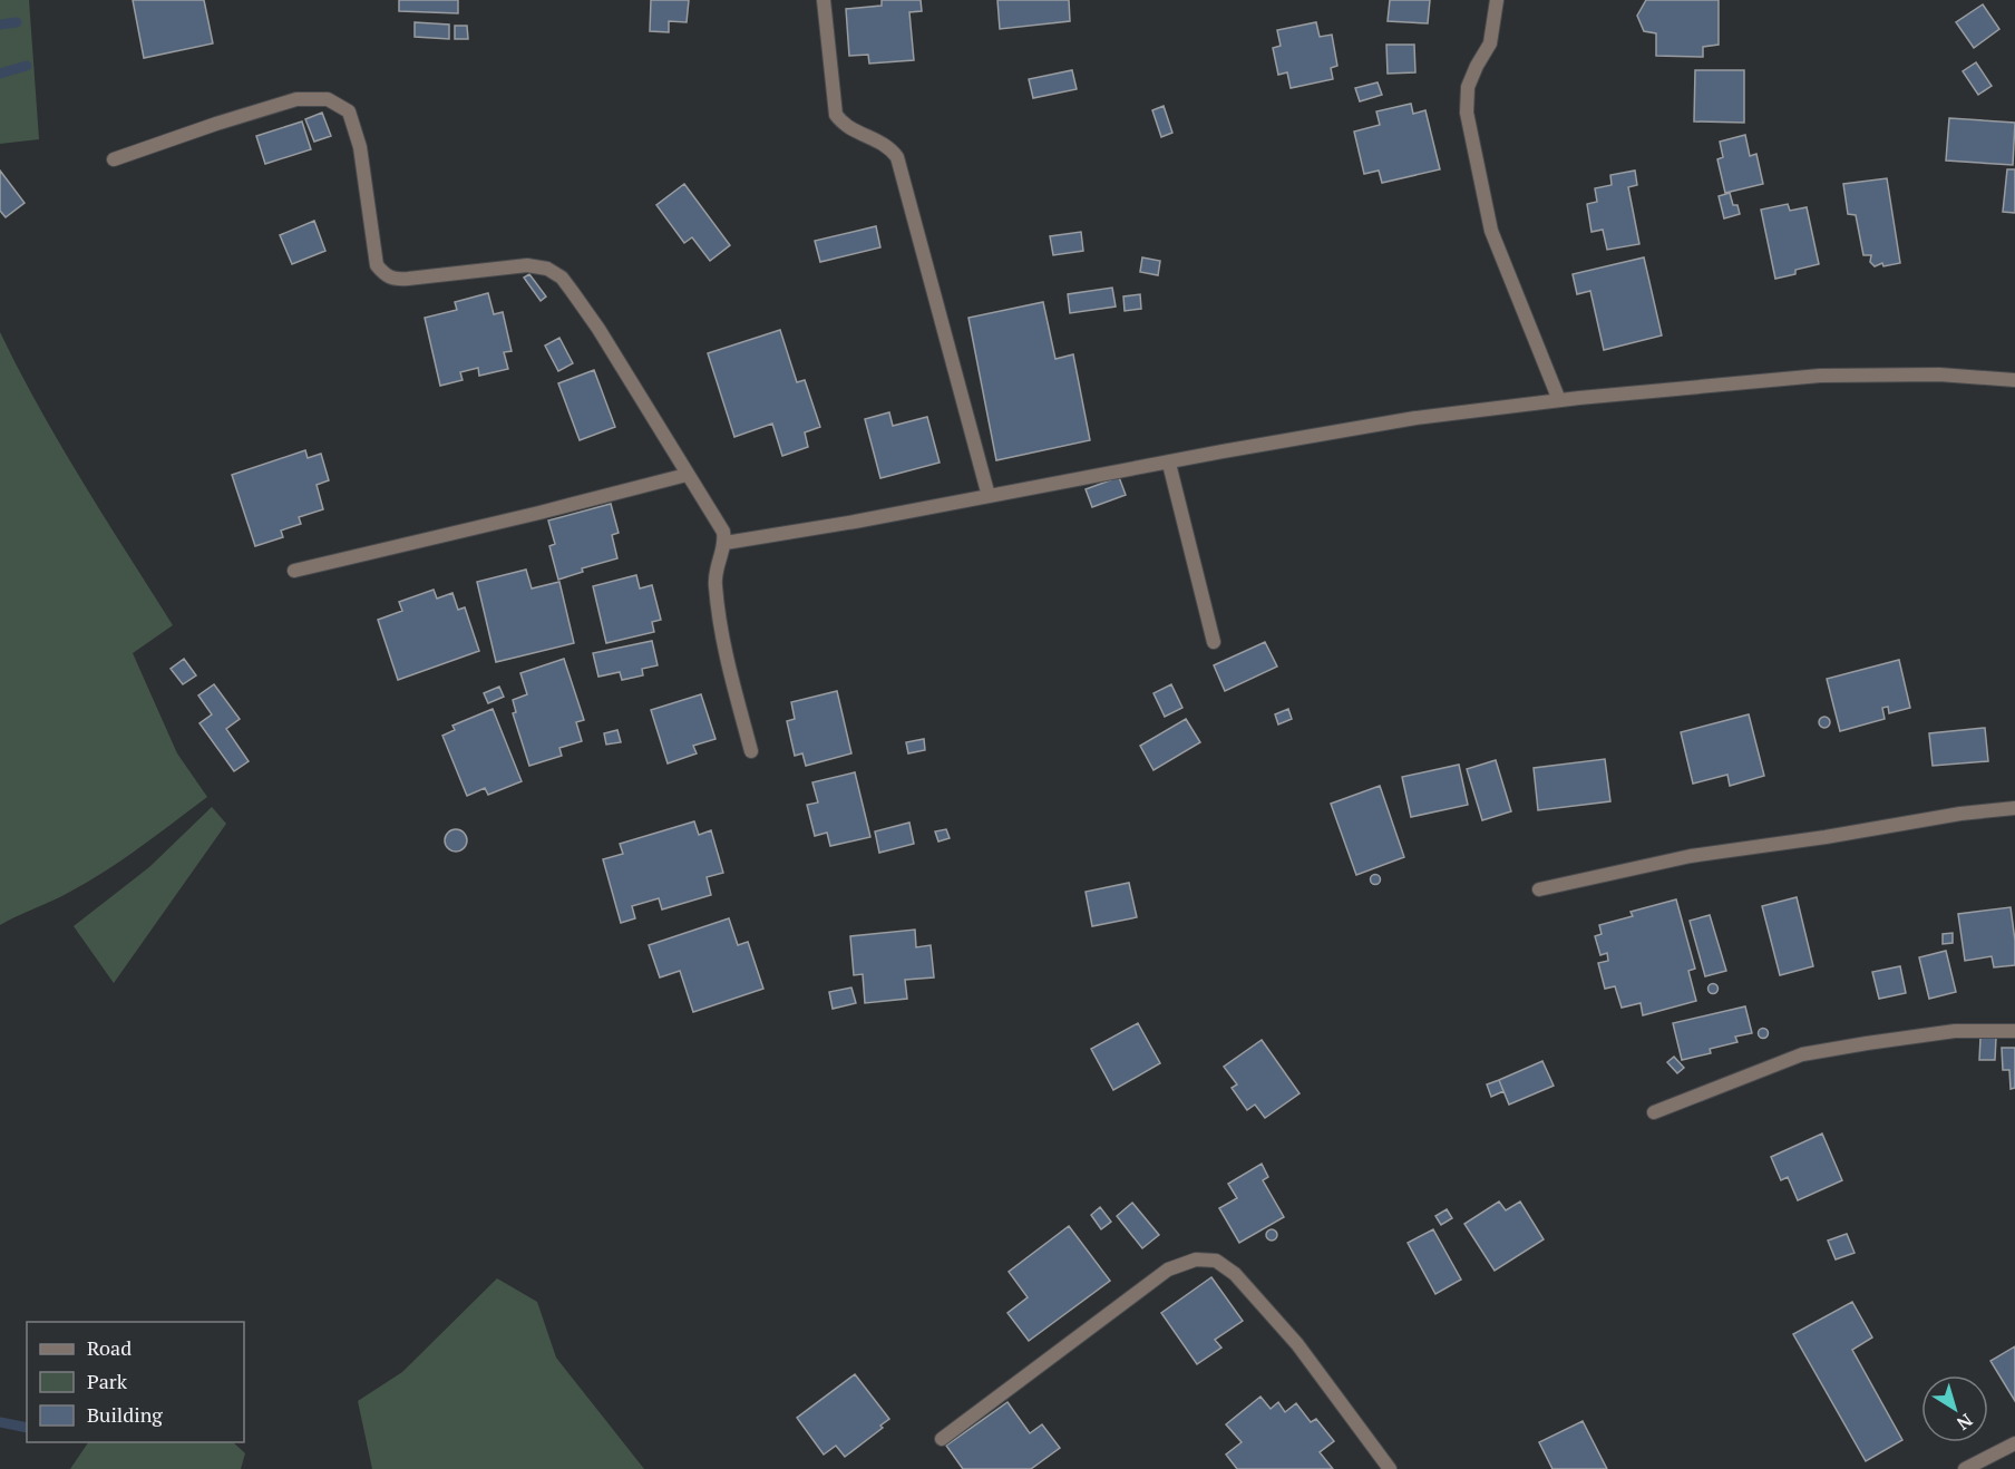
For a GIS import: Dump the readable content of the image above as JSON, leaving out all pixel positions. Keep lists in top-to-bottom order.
{
  "legend": ["Road", "Park", "Building"],
  "north": "bottom right"
}
